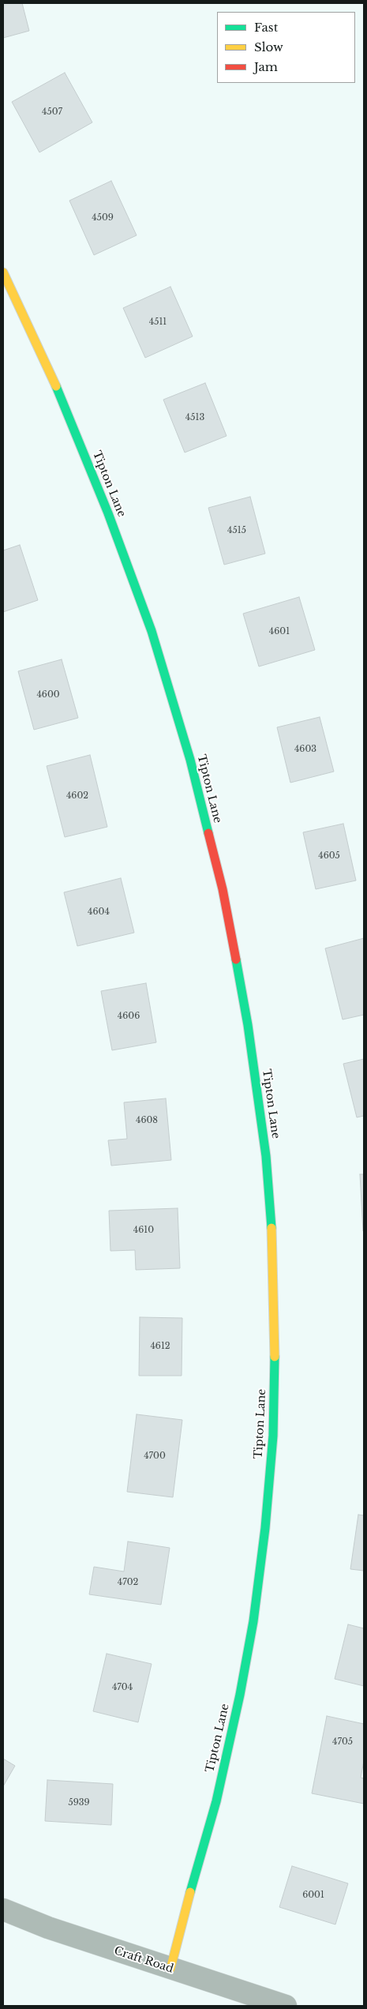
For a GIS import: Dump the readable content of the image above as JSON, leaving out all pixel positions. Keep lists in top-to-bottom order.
{
  "streets": {
    "street": ["Tipton Lane", "Craft Road"]
  },
  "crossings": [
    ["Tipton Lane", "Craft Road"]
  ],
  "house_numbers": [
    "4507",
    "4509",
    "4511",
    "4513",
    "4515",
    "4601",
    "4600",
    "4603",
    "4602",
    "4605",
    "4604",
    "4606",
    "4608",
    "4610",
    "4612",
    "4700",
    "4702",
    "4704",
    "4705",
    "5939",
    "6001"
  ],
  "legend": ["Fast", "Slow", "Jam"]
}
